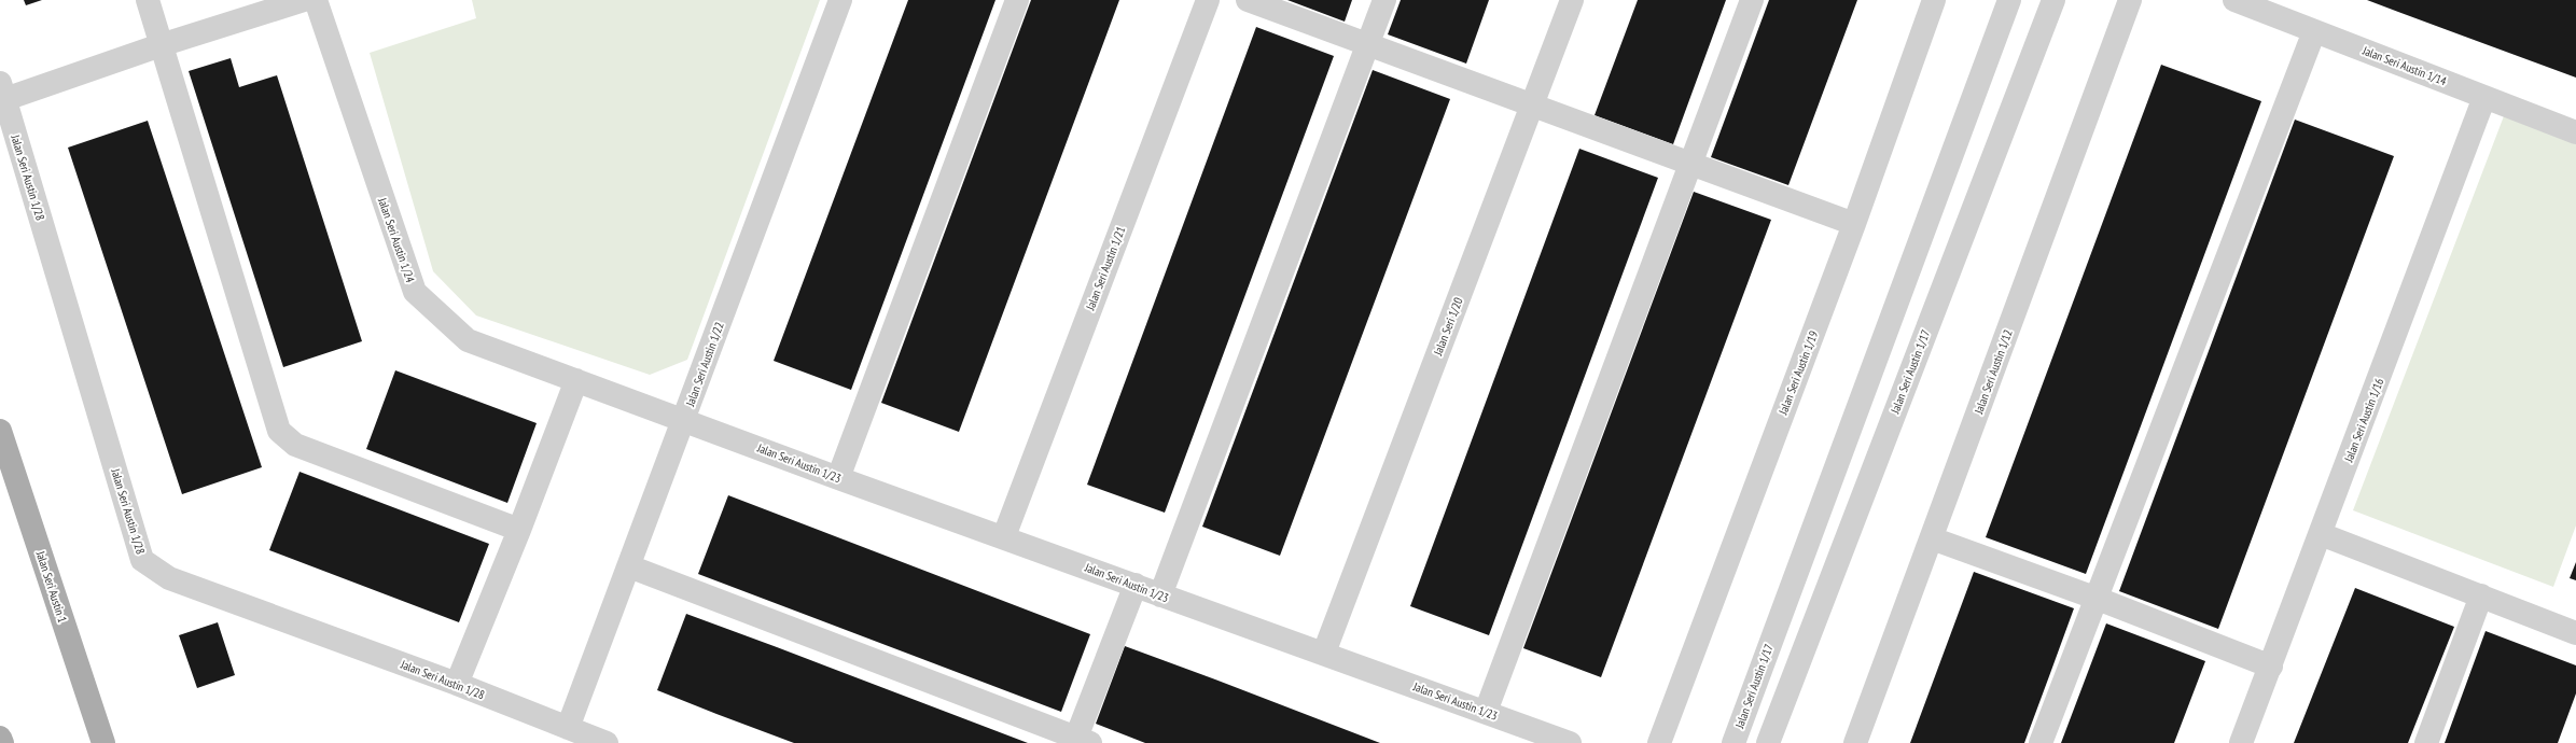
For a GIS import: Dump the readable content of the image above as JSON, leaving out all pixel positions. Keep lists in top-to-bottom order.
{
  "streets": {
    "main road": ["Jalan Seri Austin 1"],
    "street": [
      "Jalan Seri Austin 1/14",
      "Jalan Seri Austin 1/28",
      "Jalan Seri Austin 1/24",
      "Jalan Seri Austin 1/21",
      "Jalan Seri 1/20",
      "Jalan Seri Austin 1/22",
      "Jalan Seri Austin 1/17",
      "Jalan Seri Austin 1/12",
      "Jalan Seri Austin 1/19",
      "Jalan Seri Austin 1/16",
      "Jalan Seri Austin 1/23"
    ]
  },
  "crossings": [
    ["Jalan Seri Austin 1/14", "Jalan Seri Austin 1/16"],
    ["Jalan Seri Austin 1/28", "Jalan Seri Austin 1/22"],
    ["Jalan Seri Austin 1/24", "Jalan Seri Austin 1/22"],
    ["Jalan Seri Austin 1/24", "Jalan Seri Austin 1/23"],
    ["Jalan Seri Austin 1/21", "Jalan Seri Austin 1/23"],
    ["Jalan Seri 1/20", "Jalan Seri Austin 1/23"],
    ["Jalan Seri Austin 1/22", "Jalan Seri Austin 1/23"]
  ]
}
